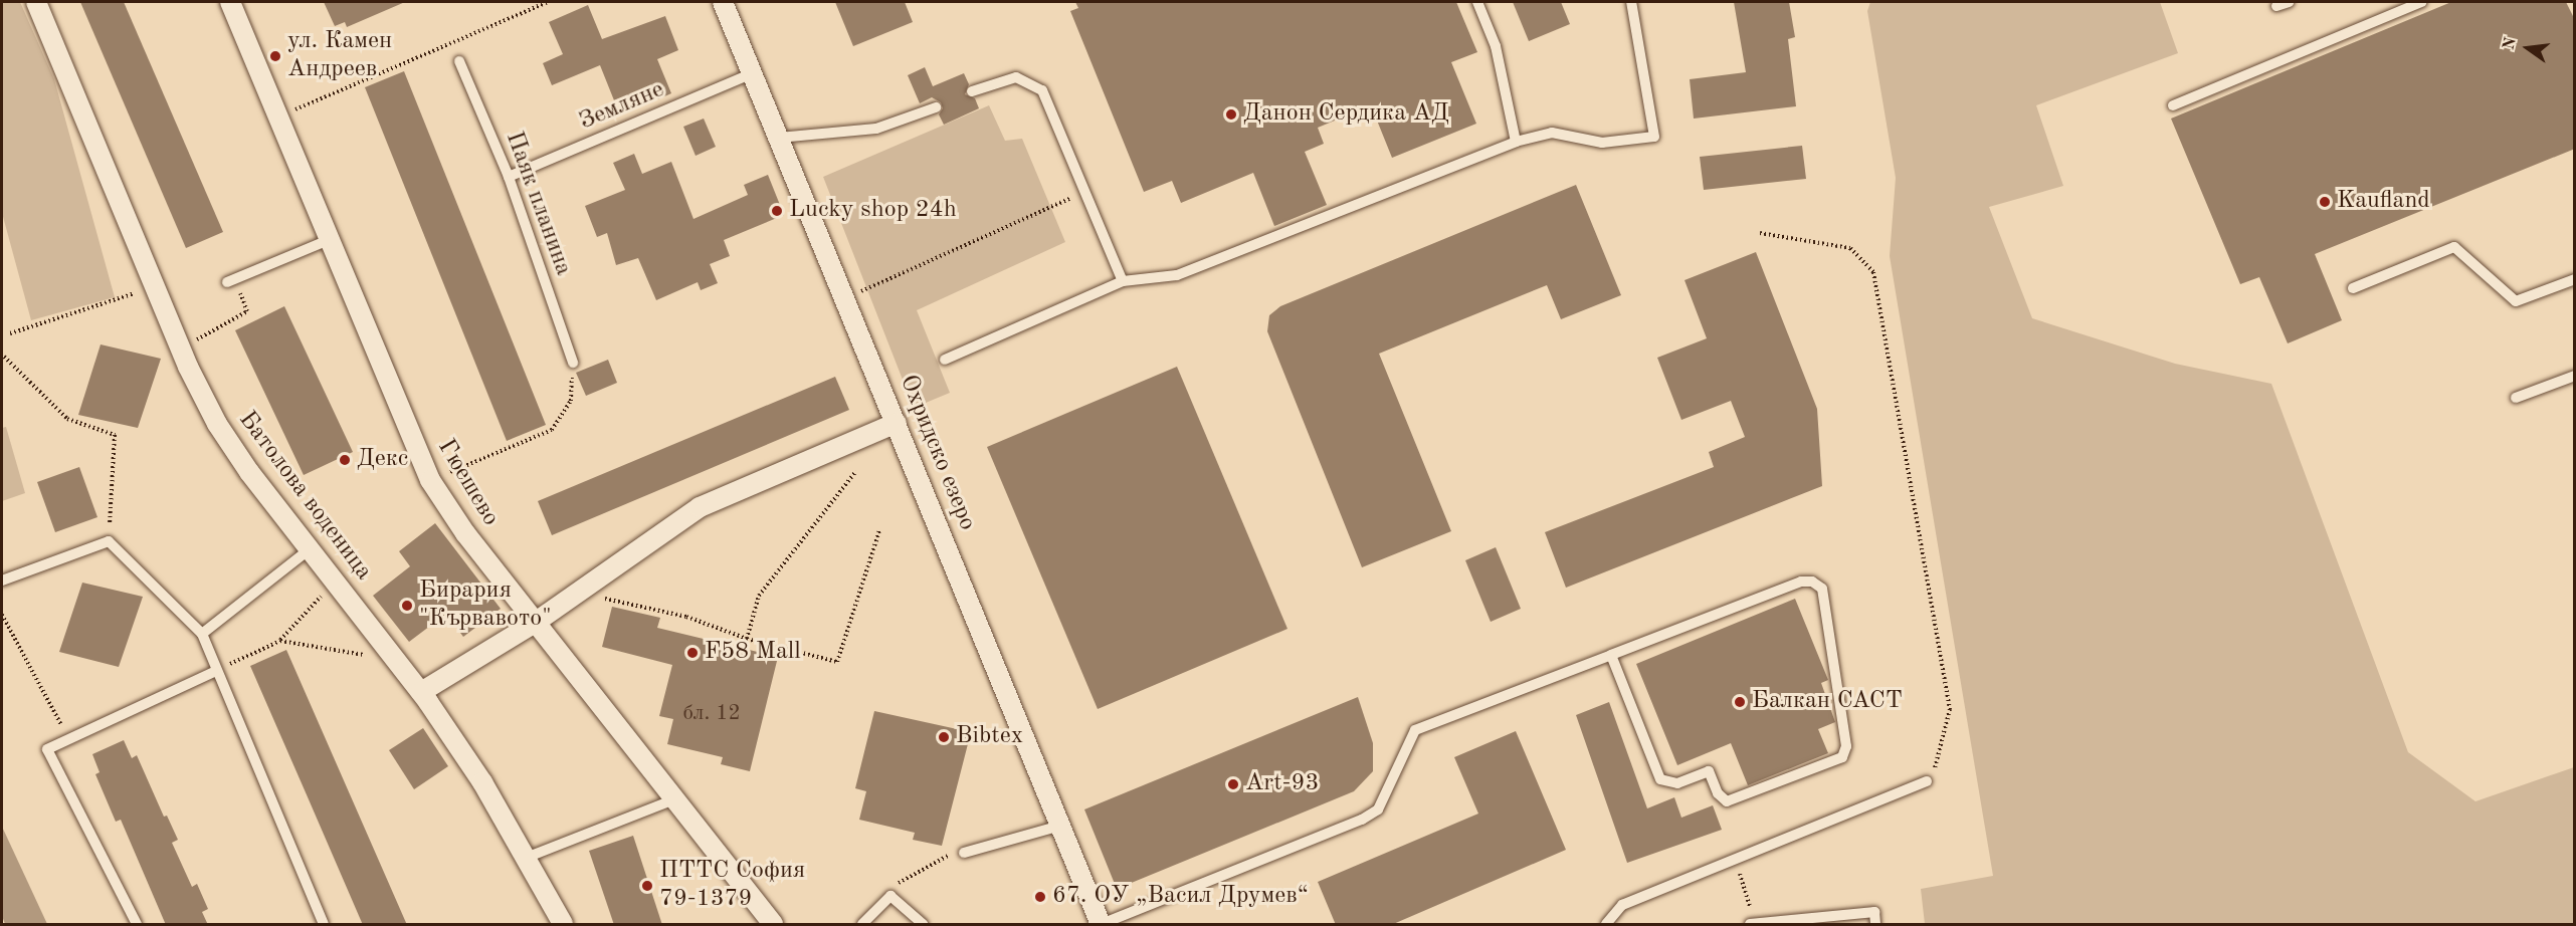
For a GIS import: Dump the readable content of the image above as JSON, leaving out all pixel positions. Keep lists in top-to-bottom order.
{
  "streets": {
    "street": ["Охридско езеро", "Гюешево", "Батолова воденица"],
    "lane": ["Земляне", "Паяк планина"]
  },
  "crossings": [
    ["Земляне", "Паяк планина"],
    ["Земляне", "Охридско езеро"]
  ],
  "places": [
    "ул. Камен Андреев",
    "Данон Сердика АД",
    "Kaufland",
    "Lucky shop 24h",
    "Декс",
    "Бирария \"Кървавото\"",
    "F58 Mall",
    "Балкан САСТ",
    "Bibtex",
    "Art-93",
    "ПТТС София 79-1379",
    "67. ОУ „Васил Друмев“"
  ],
  "house_numbers": ["бл. 12"],
  "north": "left"
}
